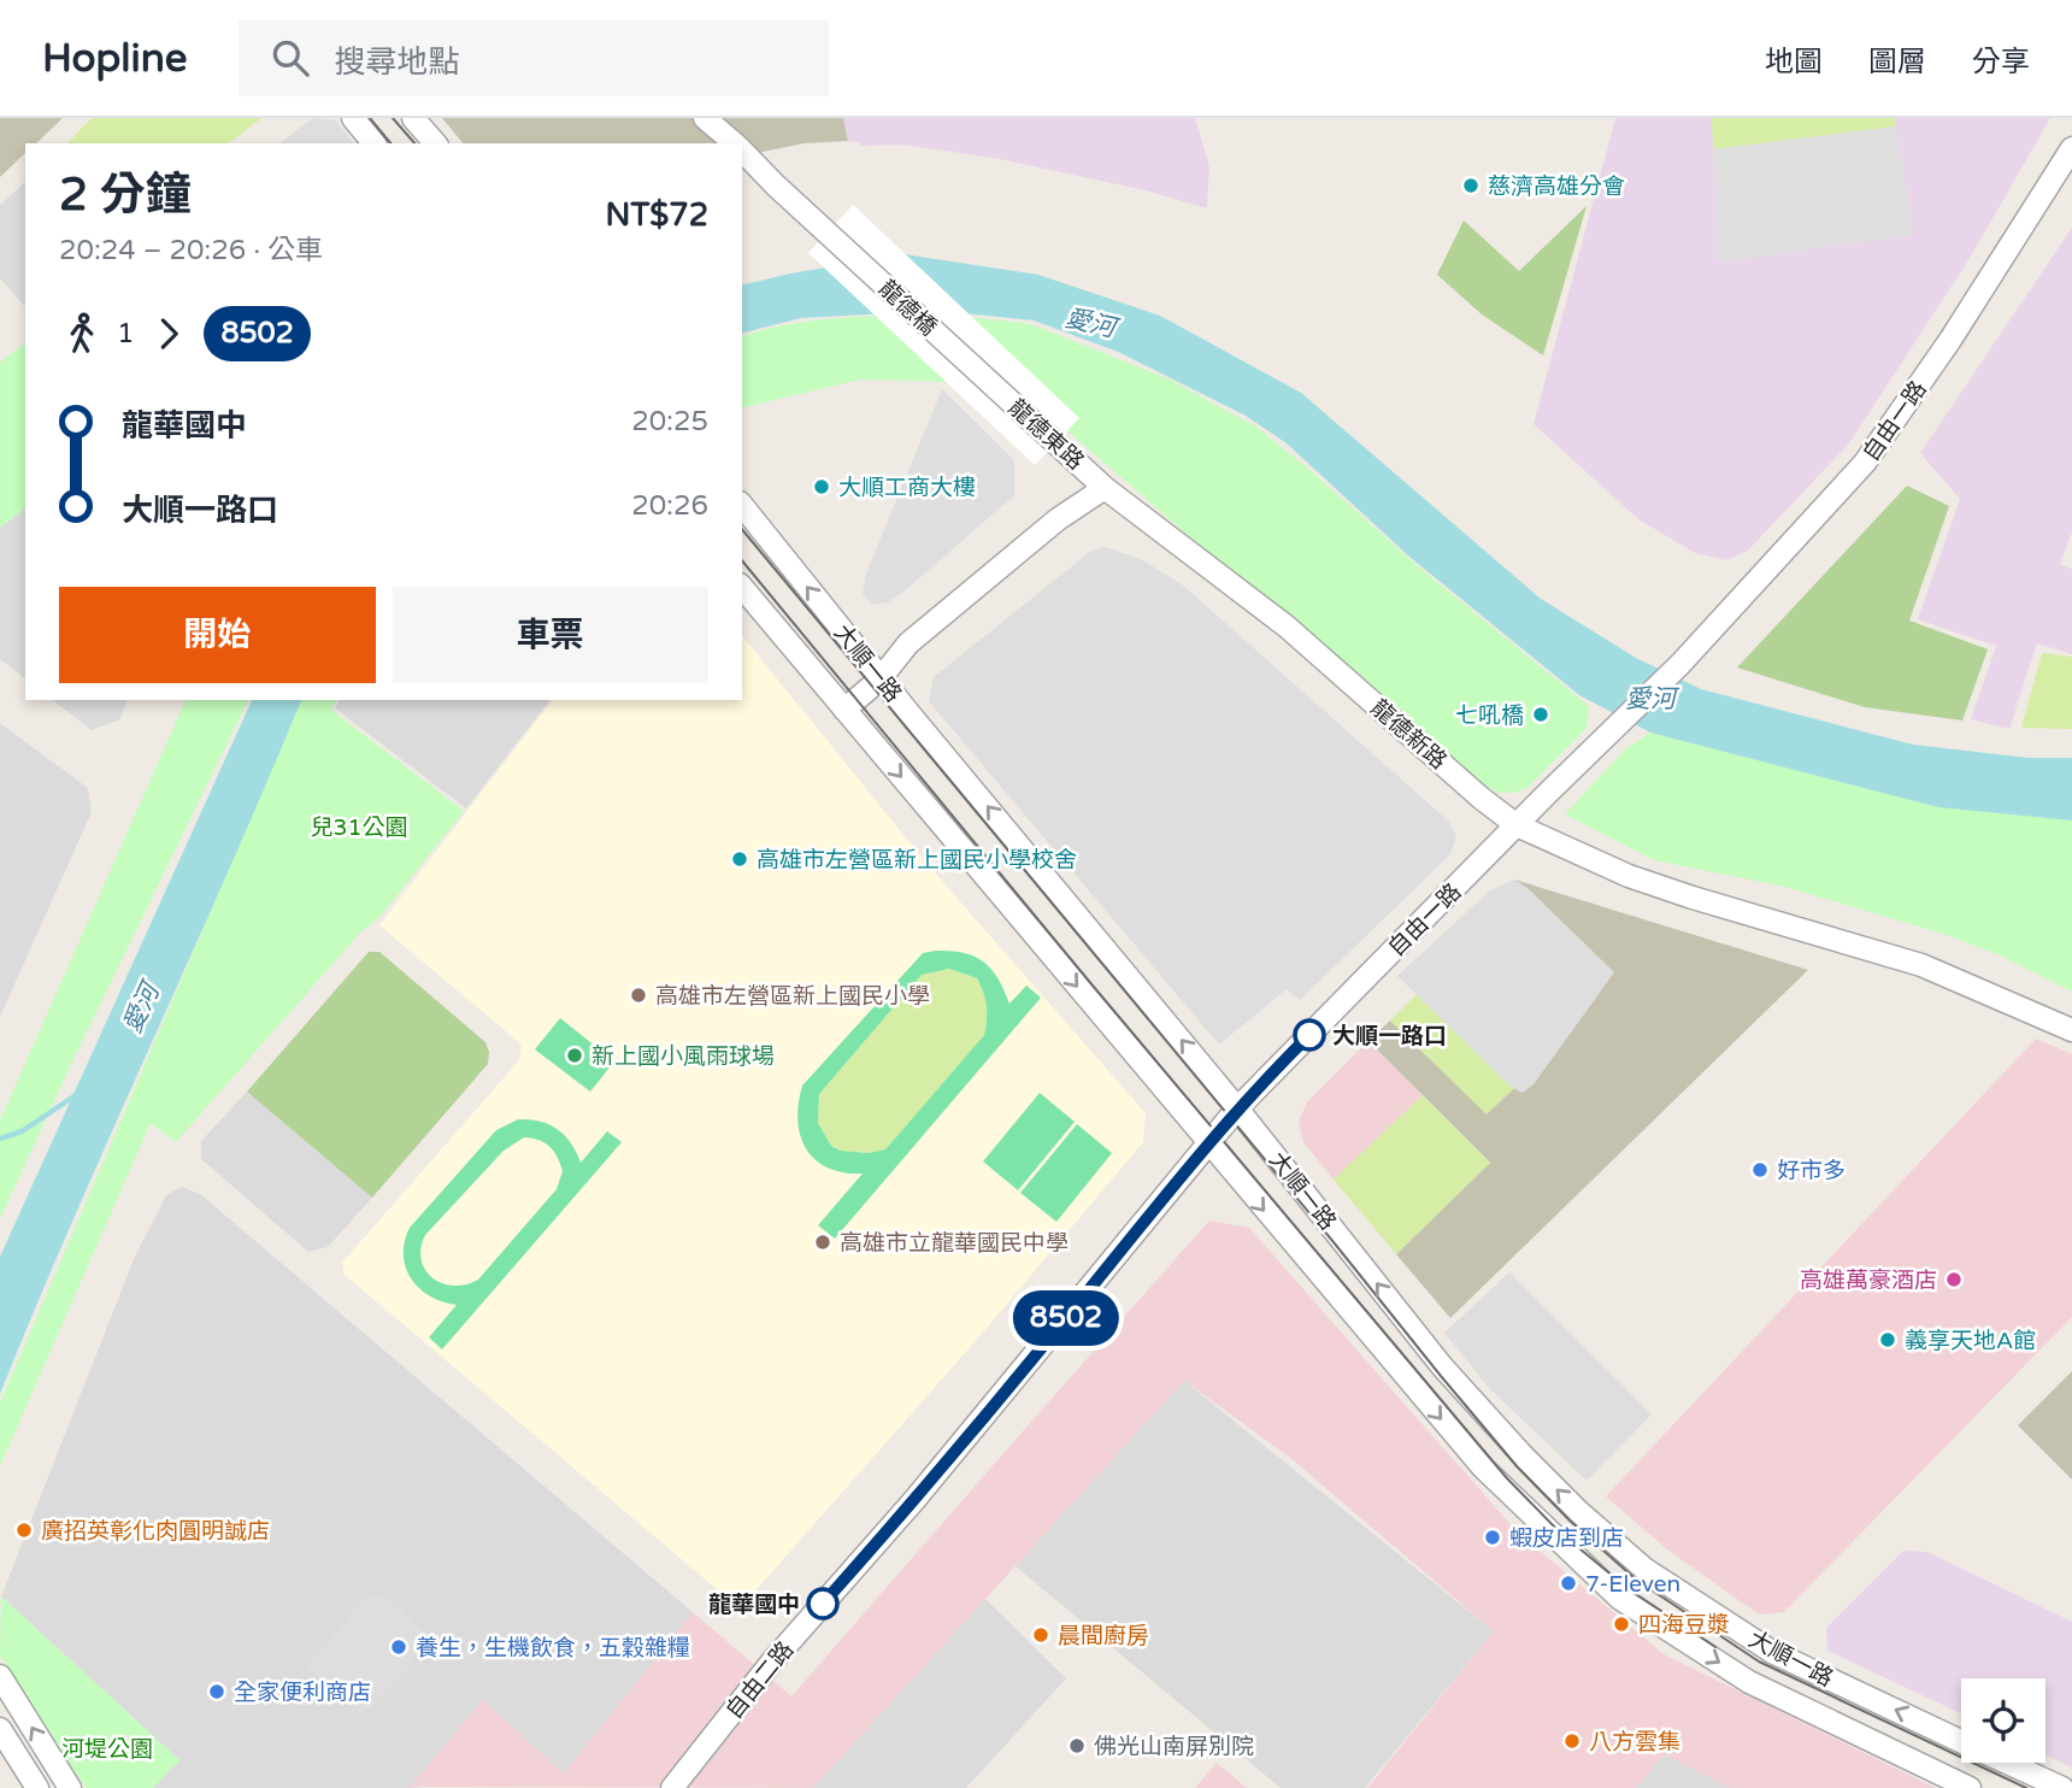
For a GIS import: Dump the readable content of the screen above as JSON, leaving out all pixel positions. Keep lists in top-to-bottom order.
{
  "streets": {
    "street": [
      "龍德橋",
      "自由一路",
      "龍德東路",
      "大順一路",
      "龍德新路",
      "自由二路"
    ]
  },
  "crossings": [
    ["龍德橋", "龍德東路"],
    ["自由一路", "大順一路"],
    ["自由一路", "龍德新路"],
    ["自由一路", "自由二路"],
    ["龍德東路", "龍德新路"],
    ["大順一路", "自由二路"]
  ],
  "water": ["愛河"],
  "parks": ["兒31公園", "河堤公園"],
  "places": [
    "慈濟高雄分會",
    "大順工商大樓",
    "七吼橋",
    "高雄市左營區新上國民小學校舍",
    "高雄市左營區新上國民小學",
    "大順一路口",
    "新上國小風雨球場",
    "好市多",
    "高雄市立龍華國民中學",
    "高雄萬豪酒店",
    "義享天地A館",
    "廣招英彰化肉圓明誠店",
    "蝦皮店到店",
    "7-Eleven",
    "龍華國中",
    "四海豆漿",
    "晨間廚房",
    "養生，生機飲食，五穀雜糧",
    "全家便利商店",
    "八方雲集",
    "佛光山南屏別院"
  ],
  "lines": ["bus line 8502"],
  "page": {
    "header": "Hopline",
    "search": "搜尋地點",
    "nav": ["地圖", "圖層", "分享"],
    "on_map": "8502",
    "heading": ["2 分鐘", "20:24 – 20:26 · 公車", "NT$72"],
    "legs": ["1", "8502"],
    "list": [
      {
        "name": "龍華國中",
        "value": "20:25"
      },
      {
        "name": "大順一路口",
        "value": "20:26"
      }
    ],
    "buttons": ["開始", "車票"]
  }
}
